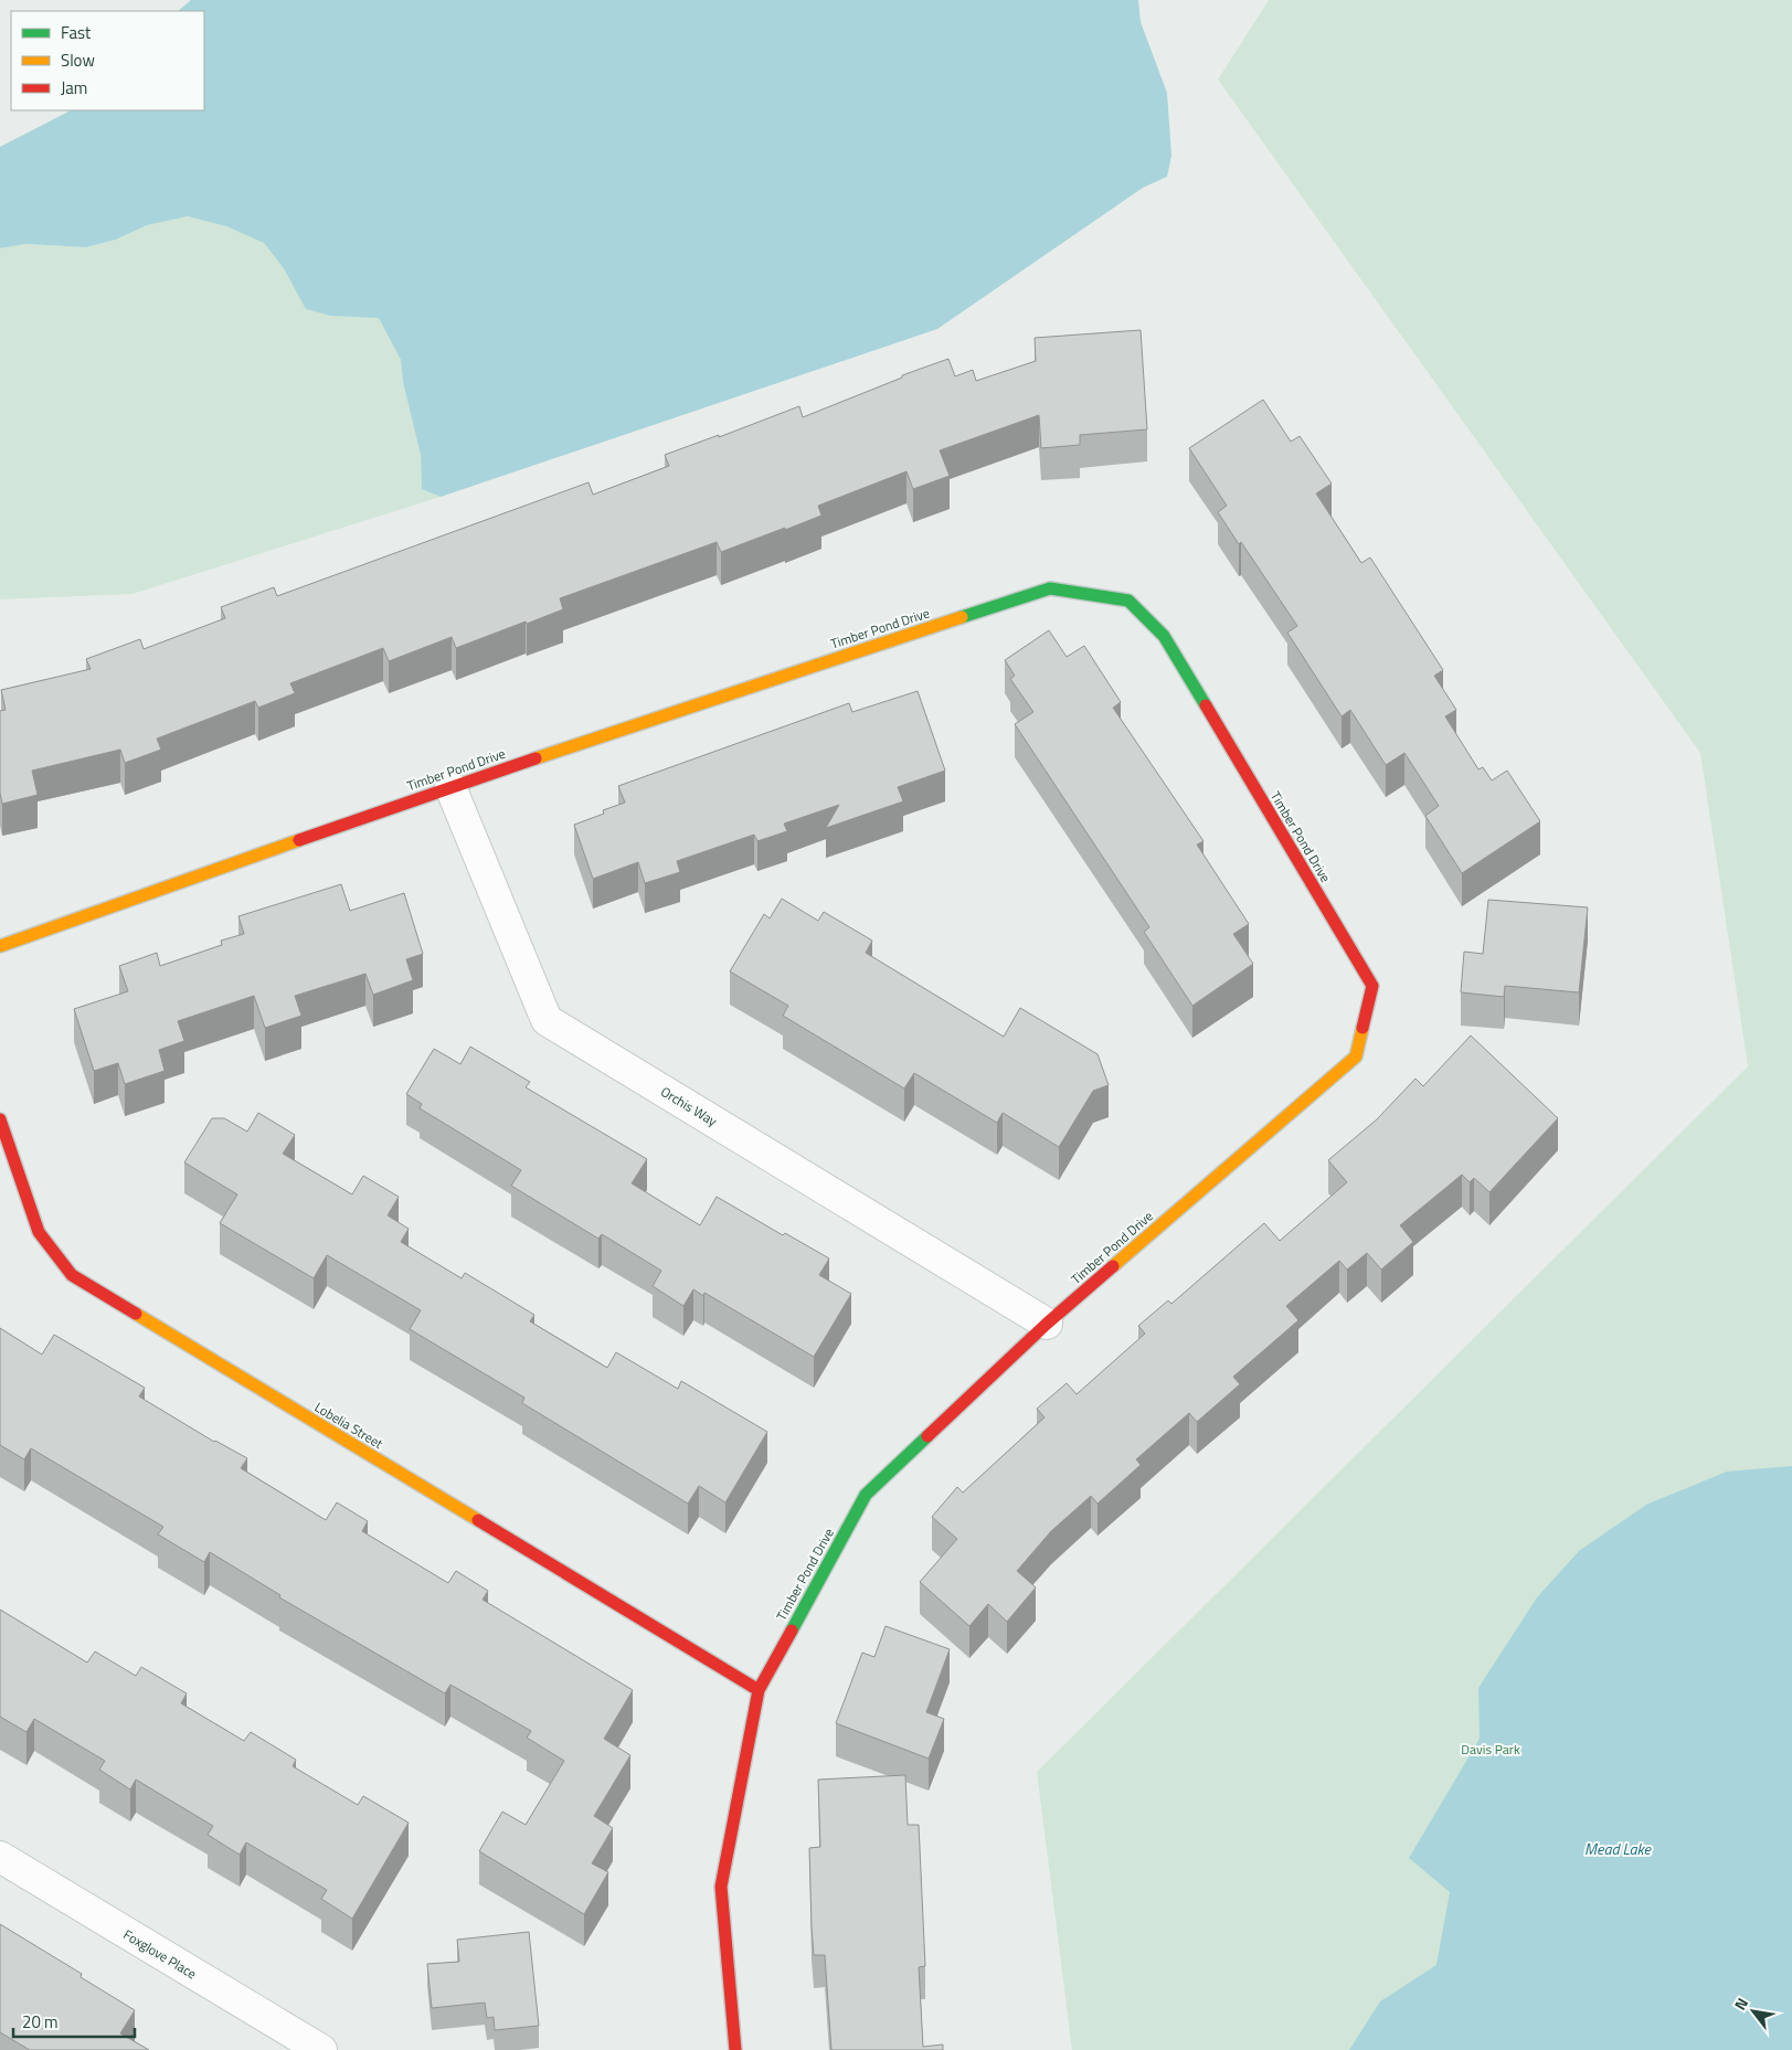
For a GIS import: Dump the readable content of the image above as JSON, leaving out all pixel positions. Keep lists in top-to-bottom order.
{
  "streets": {
    "street": [
      "Timber Pond Drive",
      "Orchis Way",
      "Lobelia Street",
      "Foxglove Place"
    ]
  },
  "crossings": [
    ["Timber Pond Drive", "Orchis Way"],
    ["Timber Pond Drive", "Lobelia Street"]
  ],
  "water": ["Mead Lake"],
  "parks": ["Davis Park"],
  "legend": ["Fast", "Slow", "Jam"],
  "scale_bar": "20 m",
  "north": "top left"
}
